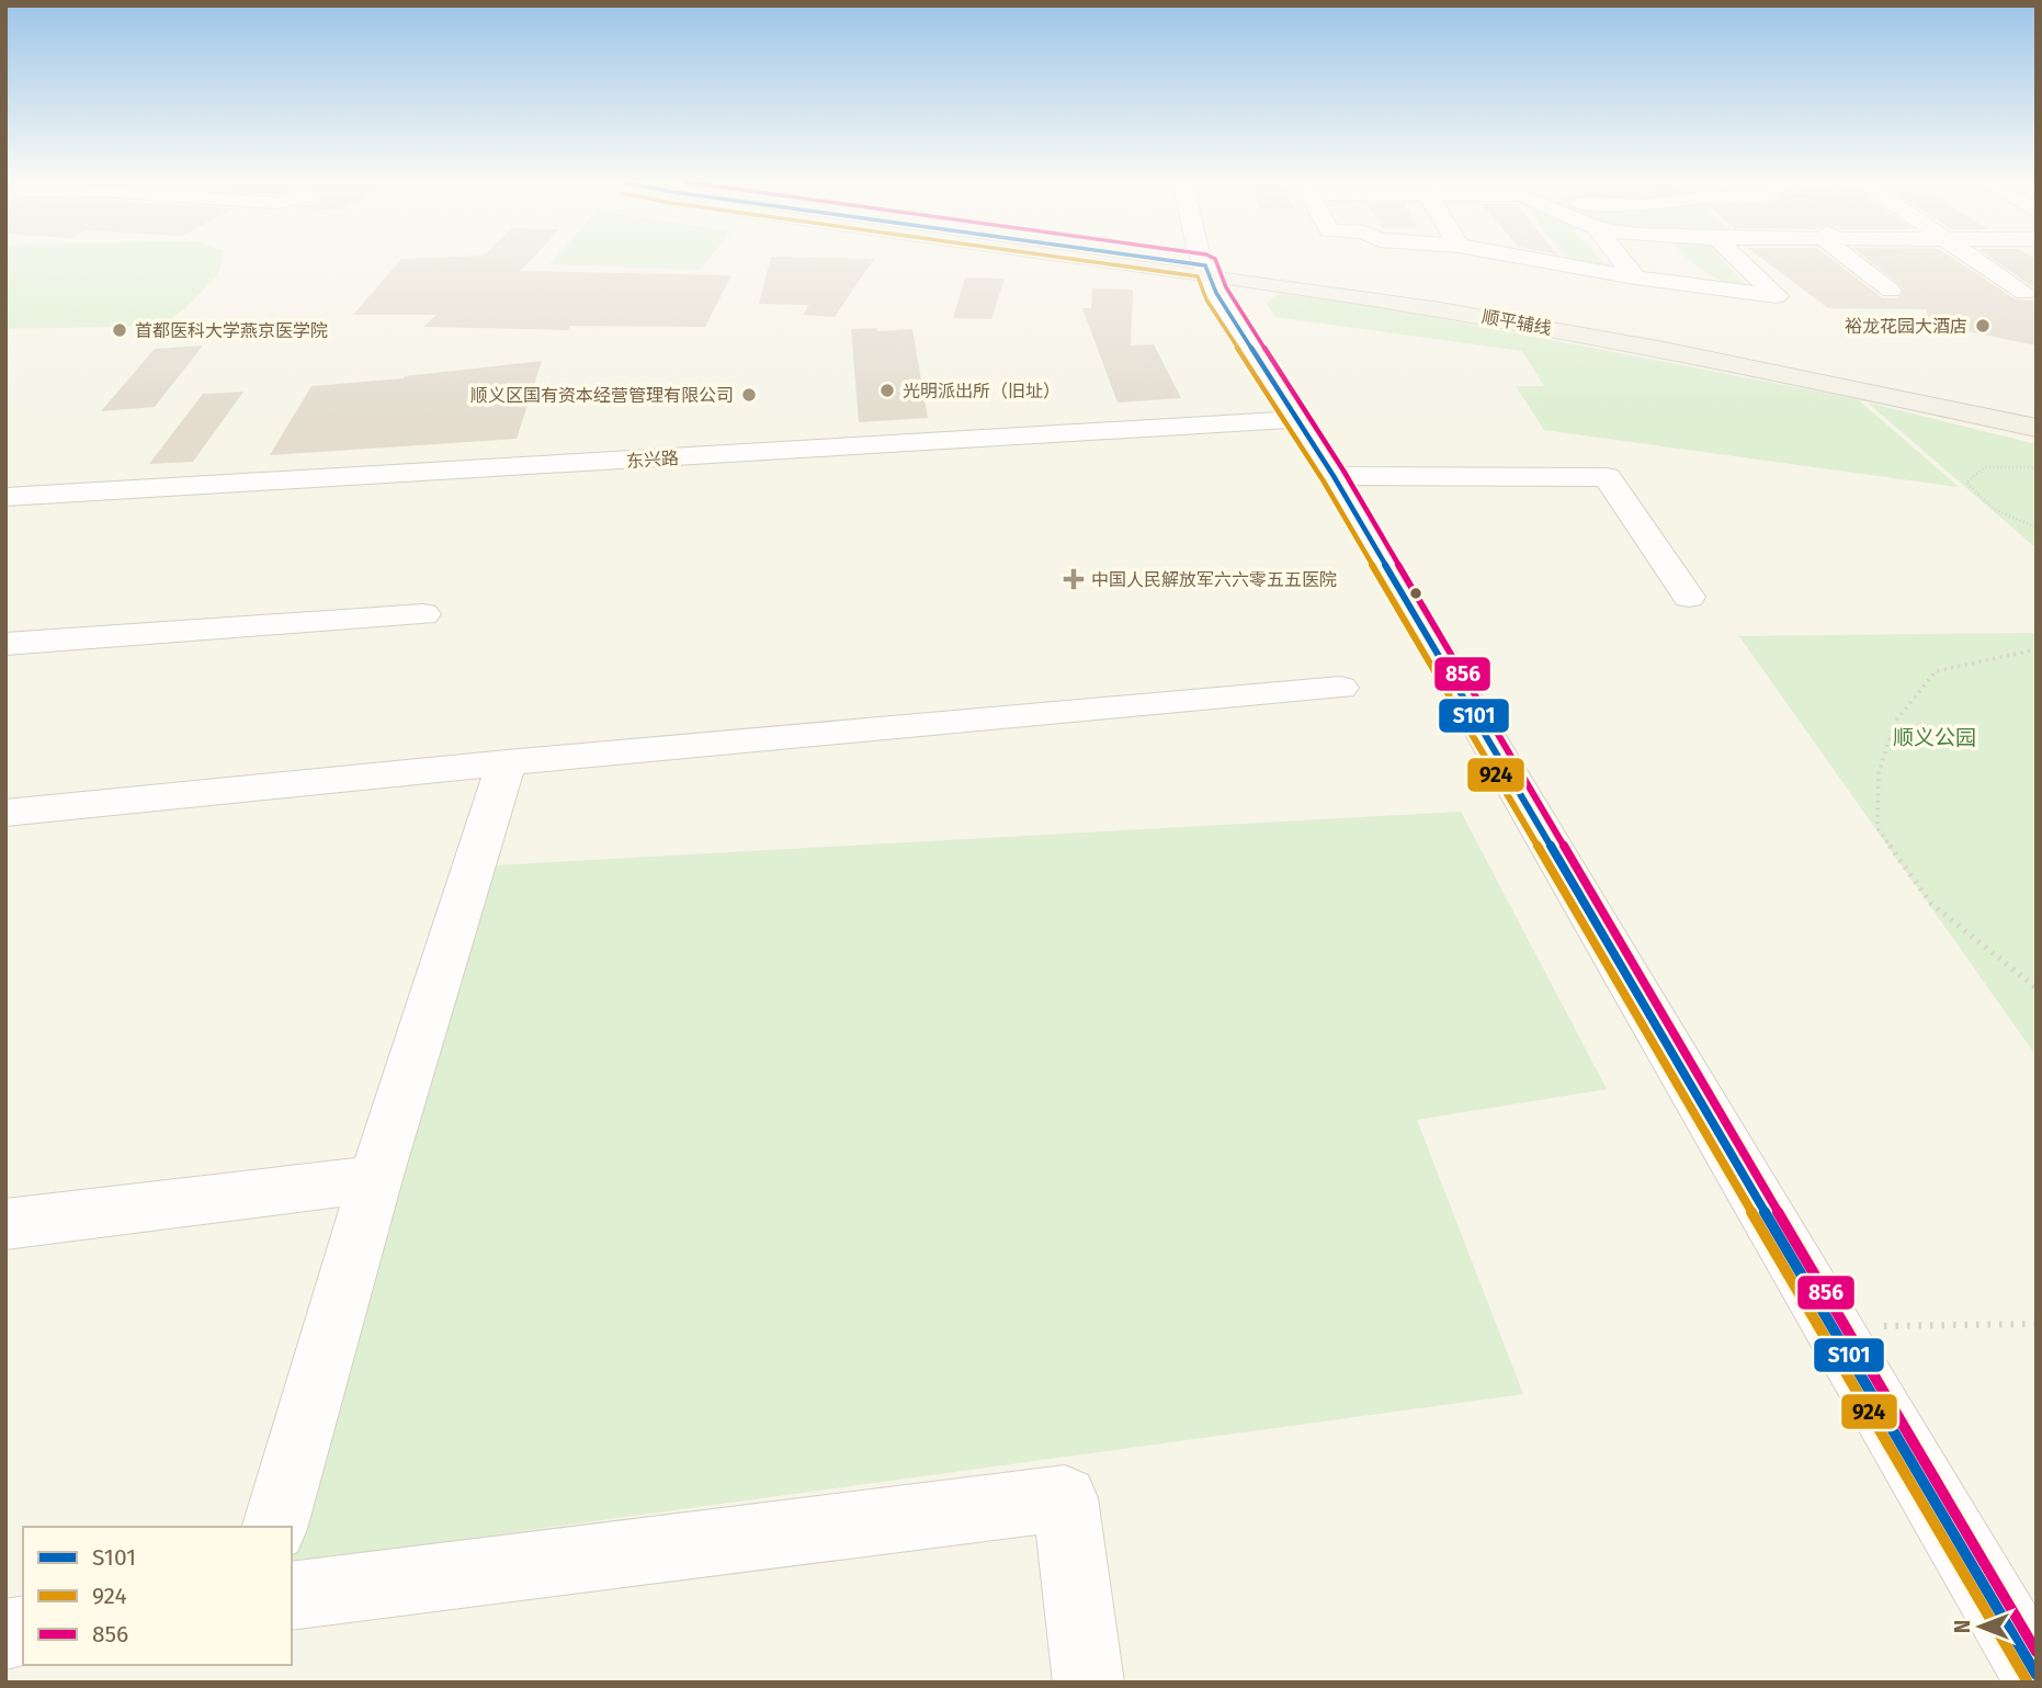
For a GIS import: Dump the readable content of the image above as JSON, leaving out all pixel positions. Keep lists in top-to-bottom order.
{
  "streets": {
    "main road": ["顺平辅线"],
    "street": ["东兴路"]
  },
  "parks": ["顺义公园"],
  "places": {
    "other": [
      "裕龙花园大酒店",
      "首都医科大学燕京医学院",
      "光明派出所（旧址）",
      "顺义区国有资本经营管理有限公司"
    ],
    "health": ["中国人民解放军六六零五五医院"]
  },
  "lines": ["transit line S101", "transit line 924", "transit line 856"],
  "legend": ["S101", "924", "856"],
  "north": "left"
}
